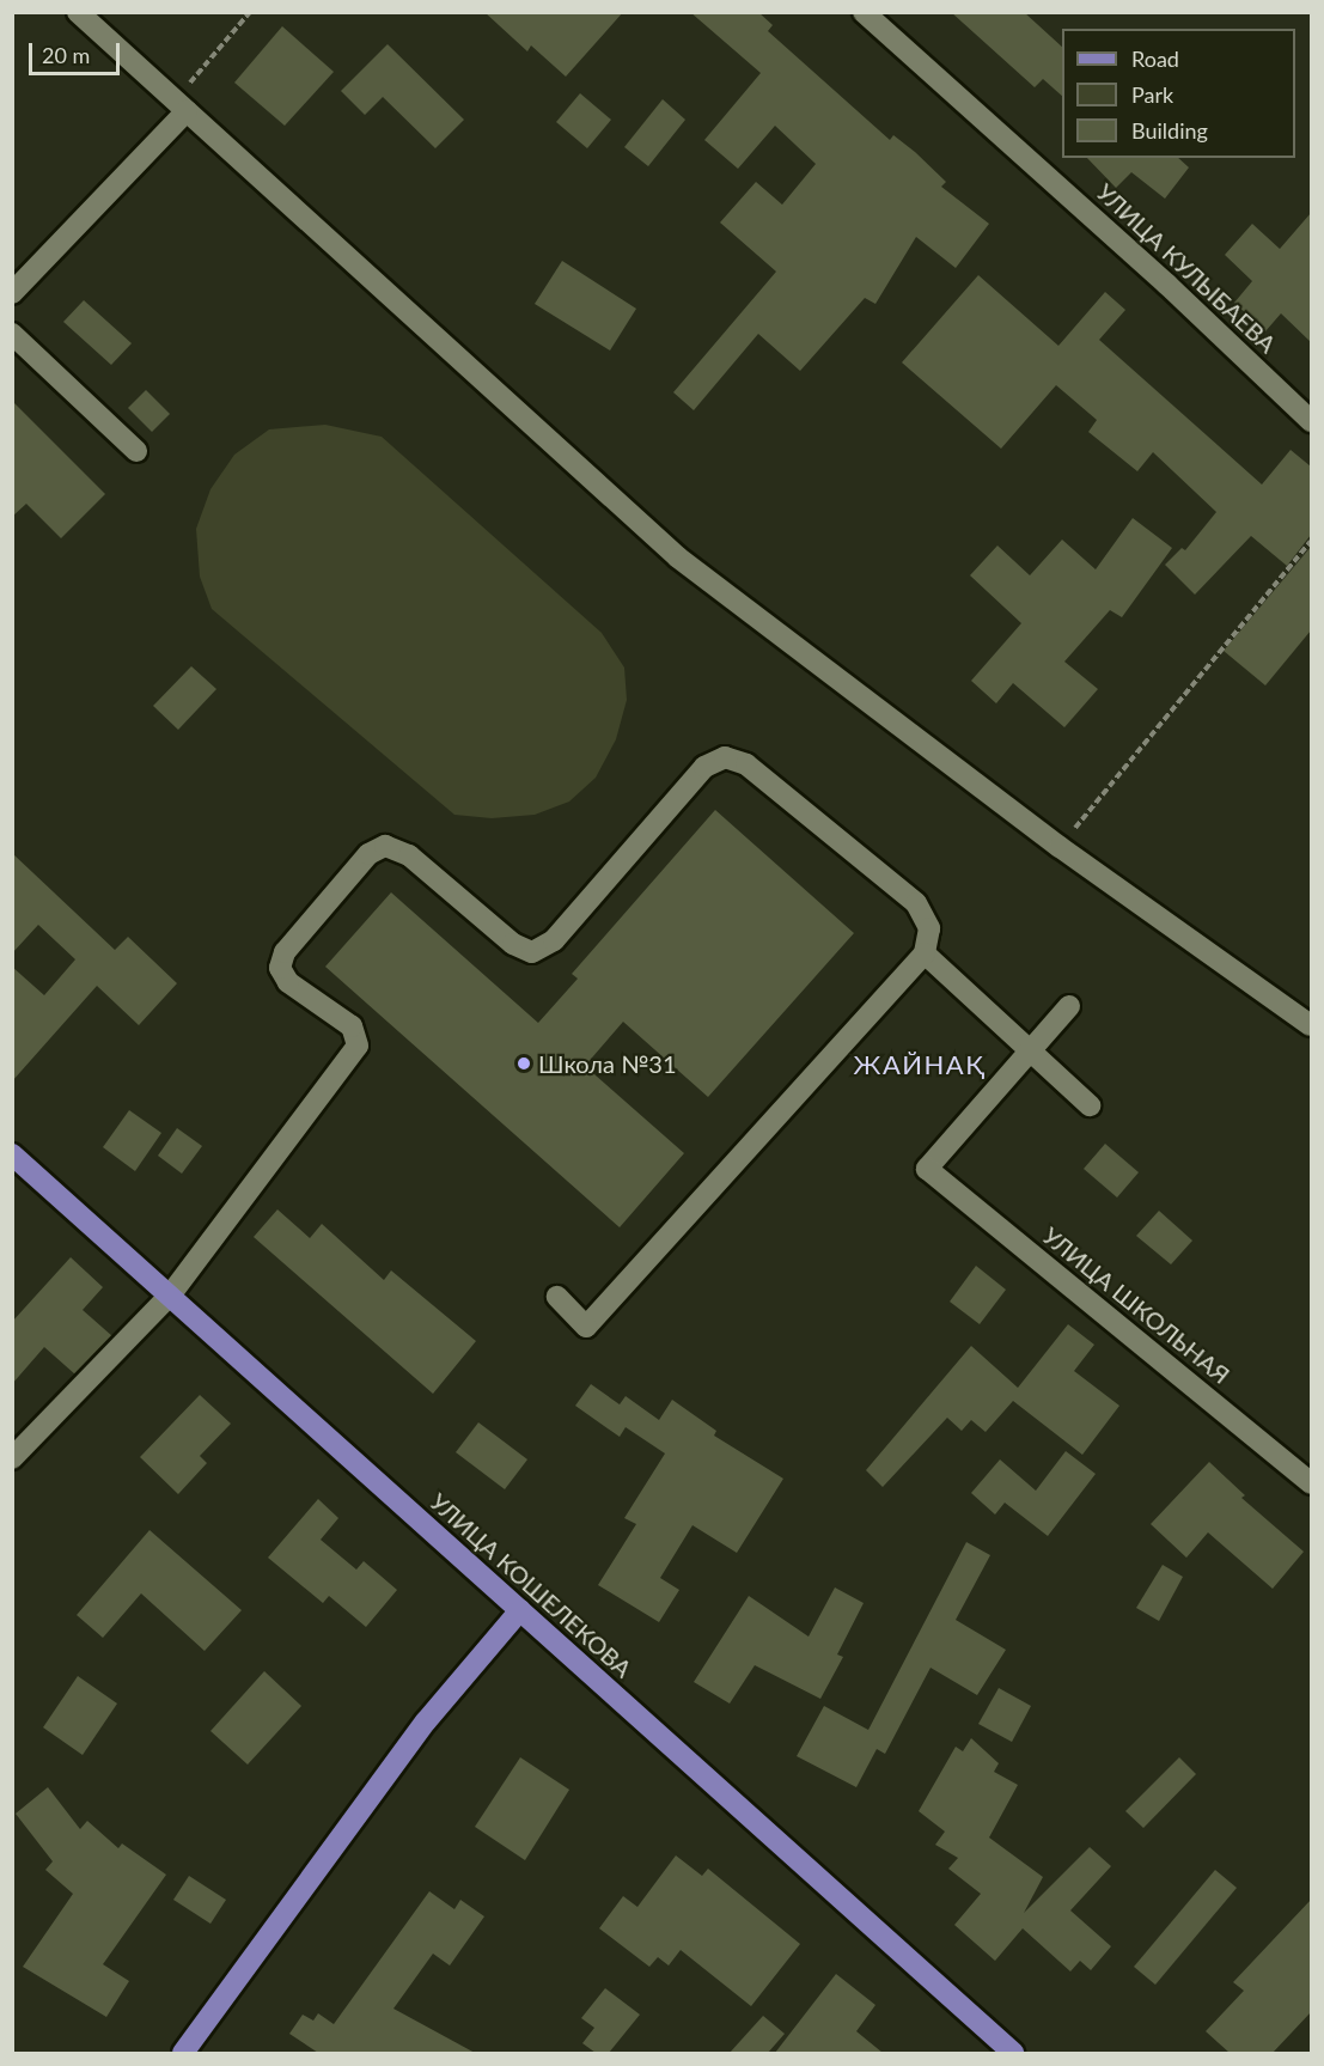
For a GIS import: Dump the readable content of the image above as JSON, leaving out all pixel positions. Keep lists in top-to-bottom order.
{
  "streets": {
    "main road": ["УЛИЦА КОШЕЛЕКОВА"],
    "street": ["УЛИЦА КУЛЫБАЕВА", "УЛИЦА ШКОЛЬНАЯ"]
  },
  "districts": ["ЖАЙНАҚ"],
  "places": ["Школа №31"],
  "legend": ["Road", "Park", "Building"],
  "scale_bar": "20 m"
}
